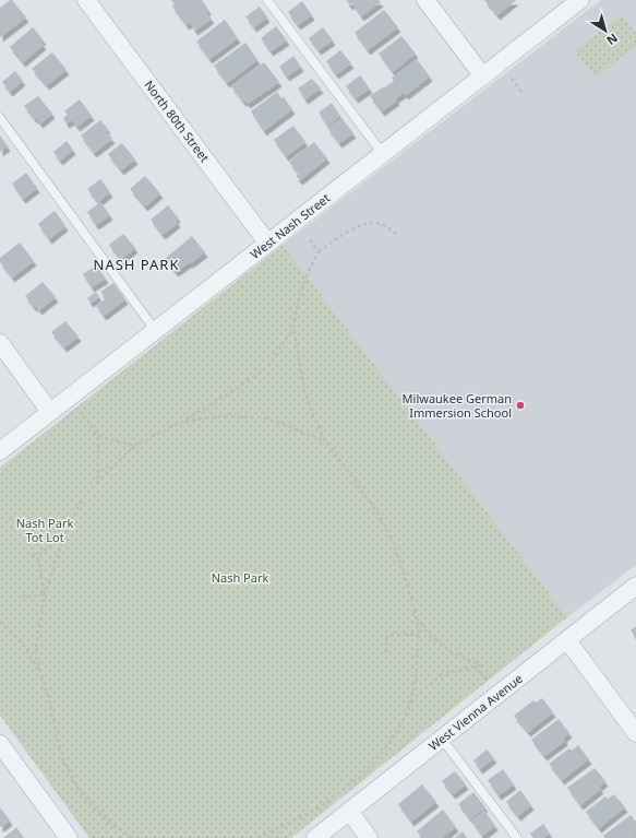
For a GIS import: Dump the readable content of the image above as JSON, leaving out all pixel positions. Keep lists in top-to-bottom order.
{
  "streets": {
    "street": ["North 80th Street", "West Nash Street", "West Vienna Avenue"]
  },
  "crossings": [
    ["North 80th Street", "West Nash Street"]
  ],
  "districts": ["NASH PARK"],
  "parks": ["Nash Park Tot Lot", "Nash Park"],
  "places": ["Milwaukee German Immersion School"],
  "north": "bottom right"
}
